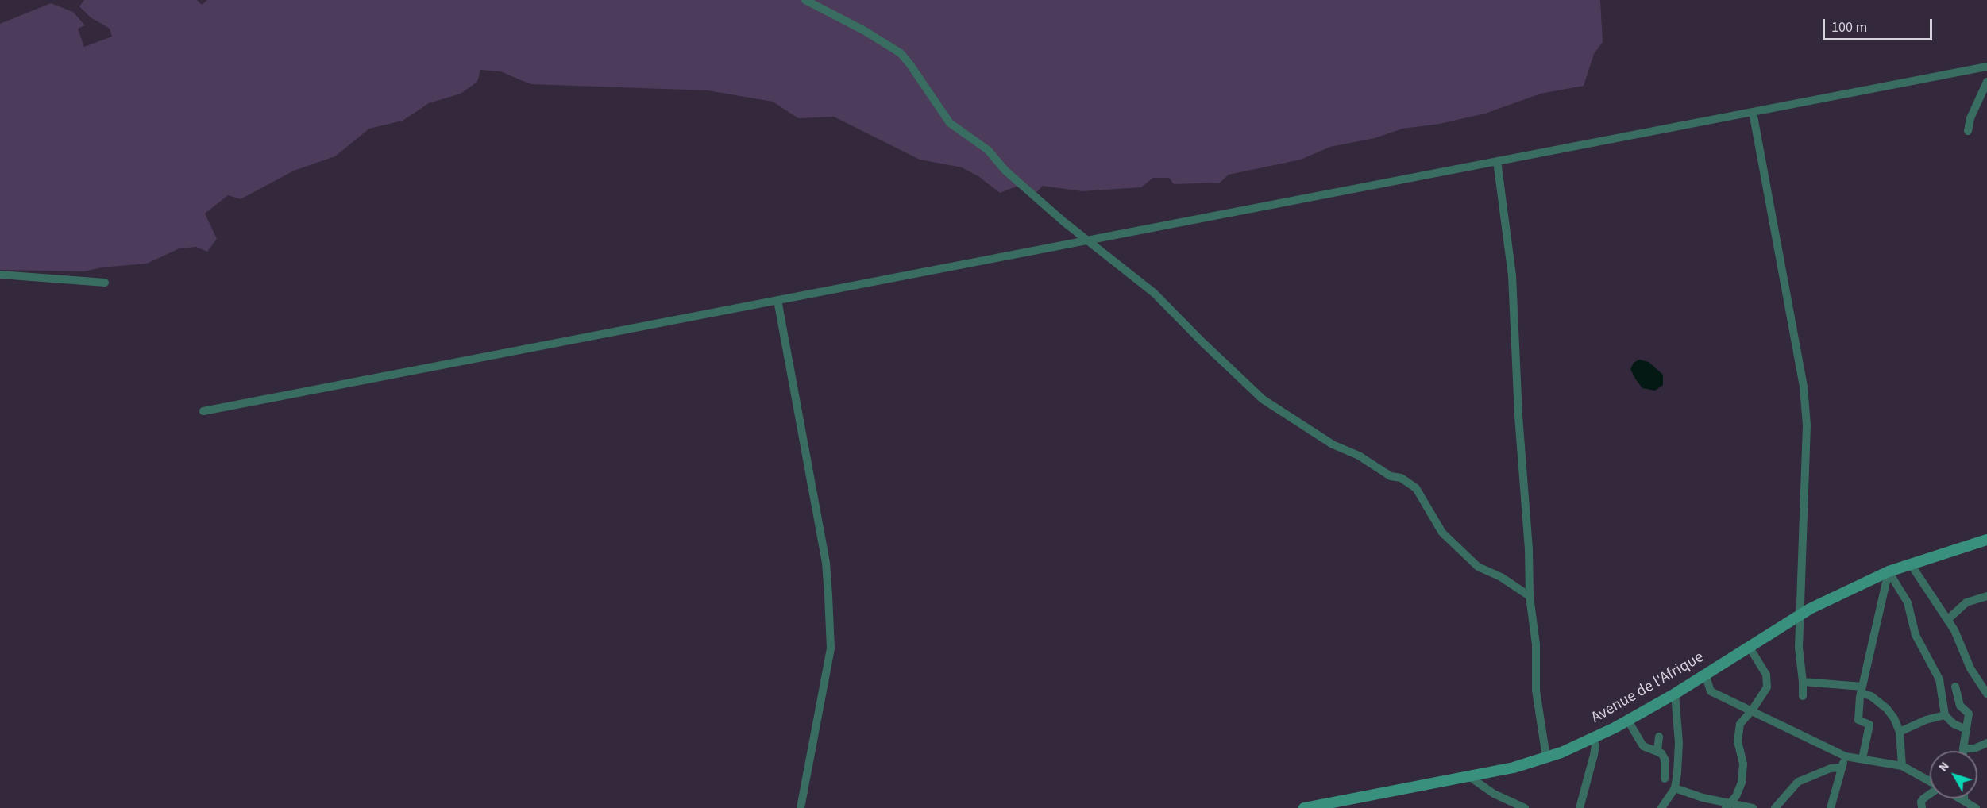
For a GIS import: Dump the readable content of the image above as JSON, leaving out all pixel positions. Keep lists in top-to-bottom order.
{
  "streets": {
    "main road": ["Avenue de l'Afrique"]
  },
  "scale_bar": "100 m",
  "north": "top left"
}
